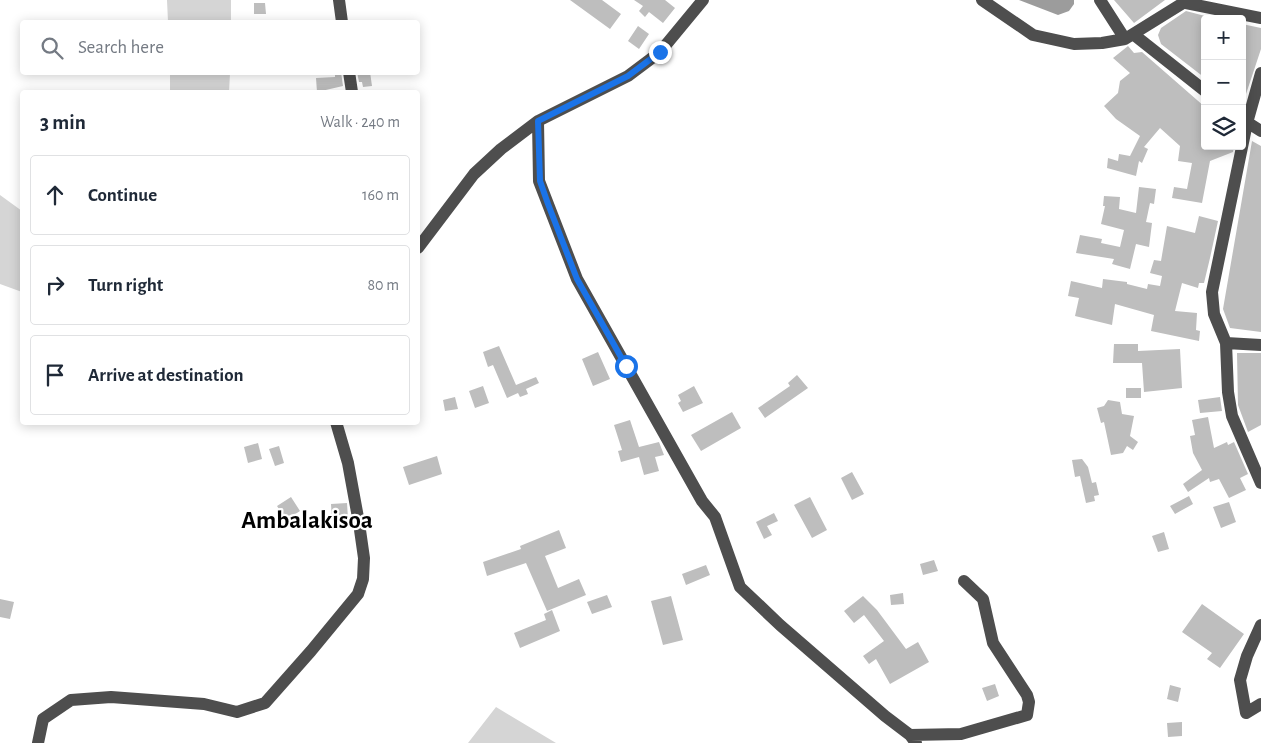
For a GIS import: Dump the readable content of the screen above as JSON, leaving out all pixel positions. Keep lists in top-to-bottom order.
{
  "districts": ["Ambalakisoa"],
  "page": {
    "map_buttons": ["+", "−"],
    "search": "Search here",
    "heading": ["3 min", "Walk · 240 m"],
    "list": [
      ["Continue", "160 m"],
      ["Turn right", "80 m"],
      "Arrive at destination"
    ]
  }
}
